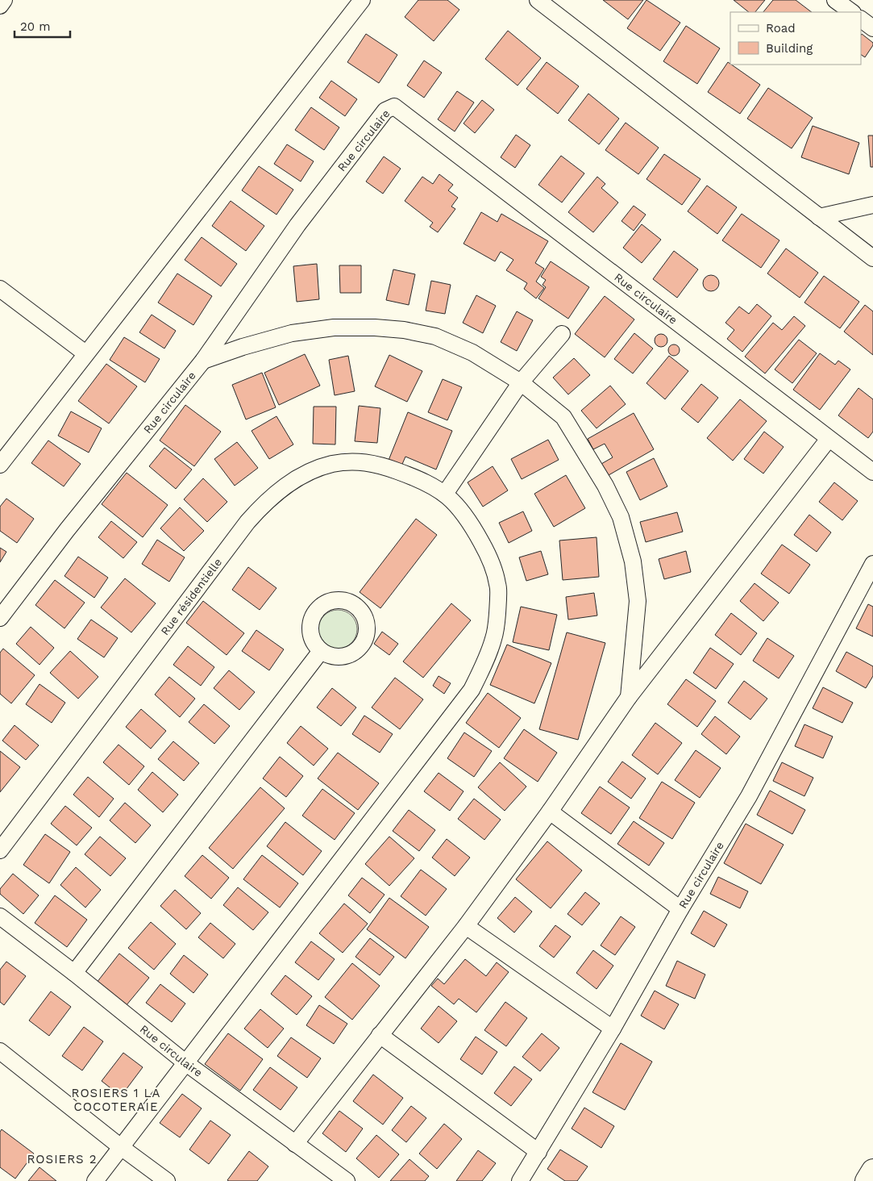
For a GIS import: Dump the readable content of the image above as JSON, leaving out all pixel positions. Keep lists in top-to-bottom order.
{
  "streets": {
    "street": ["Rue circulaire", "Rue résidentielle"]
  },
  "crossings": [
    ["Rue circulaire", "Rue résidentielle"]
  ],
  "districts": ["ROSIERS 1 LA COCOTERAIE", "ROSIERS 2"],
  "legend": ["Road", "Building"],
  "scale_bar": "20 m"
}
